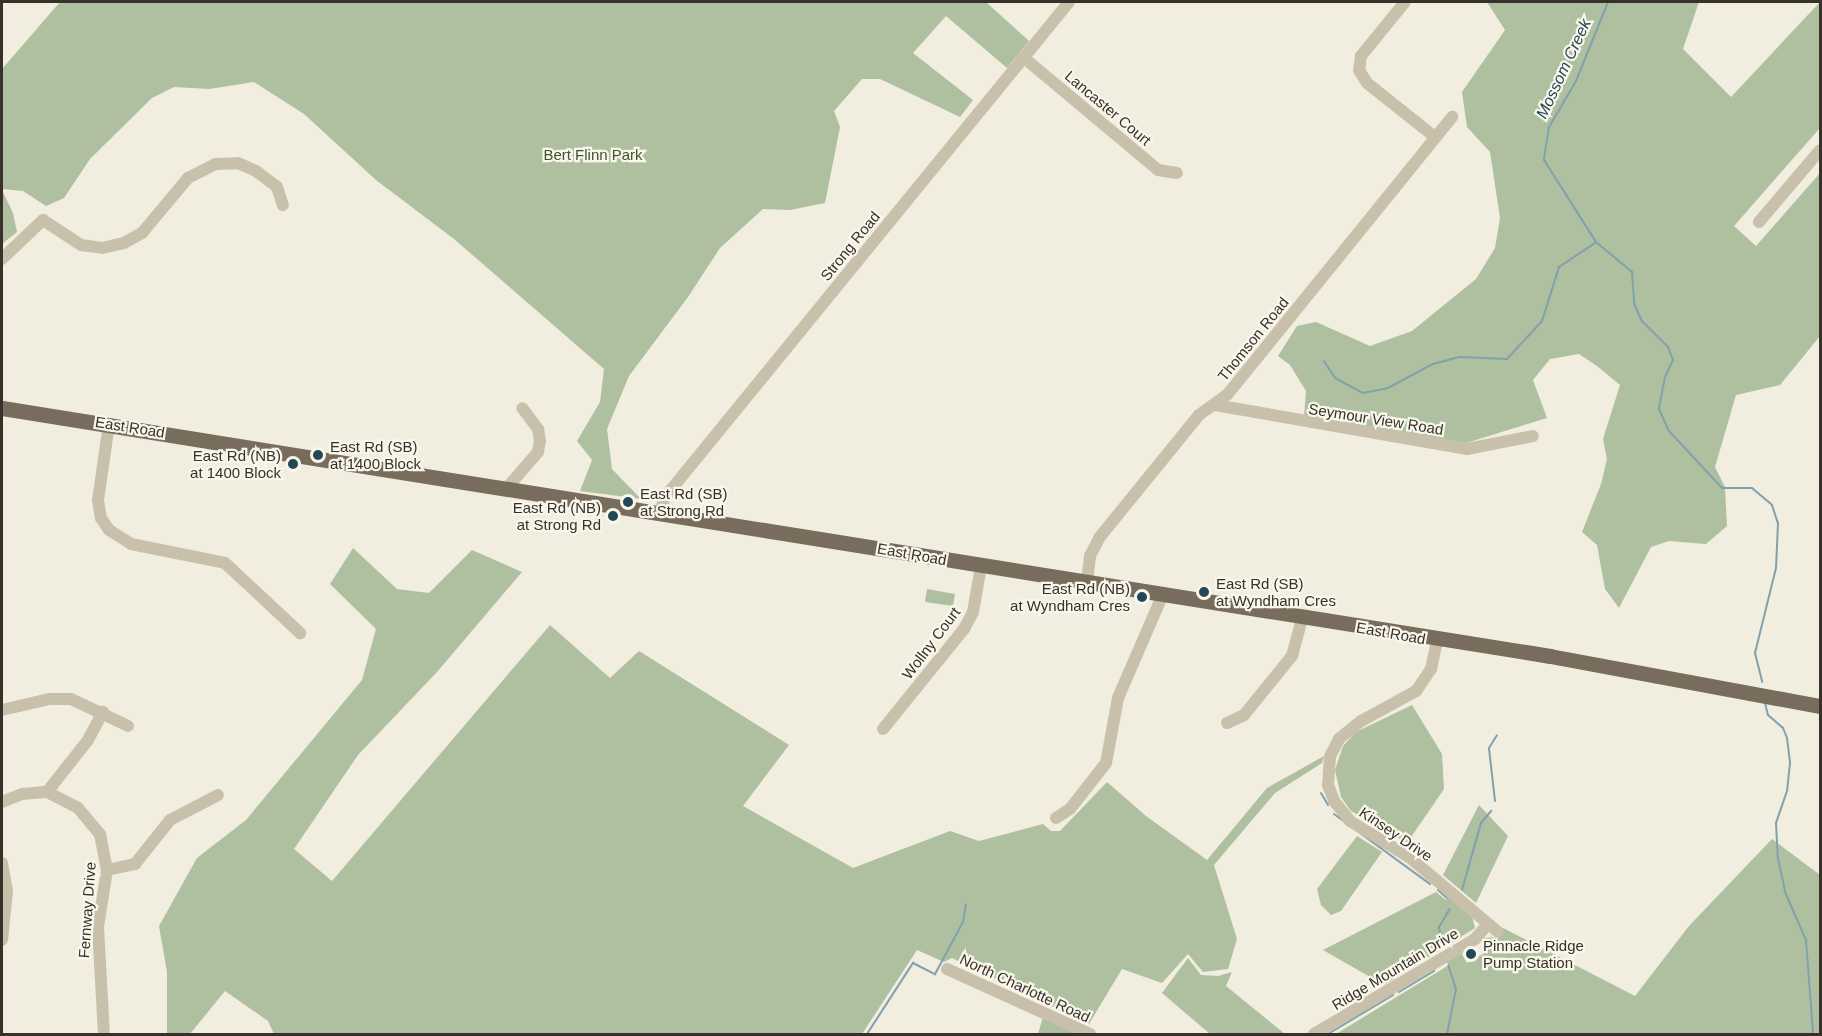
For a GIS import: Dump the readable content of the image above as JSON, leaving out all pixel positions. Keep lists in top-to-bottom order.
{
  "streets": {
    "main road": ["East Road"],
    "street": [
      "Lancaster Court",
      "Strong Road",
      "Thomson Road",
      "Seymour View Road",
      "Wollny Court",
      "Kinsey Drive",
      "Fernway Drive",
      "Ridge Mountain Drive",
      "North Charlotte Road"
    ]
  },
  "crossings": [
    ["Lancaster Court", "Strong Road"],
    ["Strong Road", "East Road"],
    ["Thomson Road", "Seymour View Road"],
    ["Thomson Road", "East Road"],
    ["East Road", "Wollny Court"],
    ["East Road", "Kinsey Drive"],
    ["Kinsey Drive", "Ridge Mountain Drive"]
  ],
  "water": ["Mossom Creek"],
  "parks": ["Bert Flinn Park"],
  "places": [
    "East Rd (SB) at 1400 Block",
    "East Rd (NB) at 1400 Block",
    "East Rd (SB) at Strong Rd",
    "East Rd (NB) at Strong Rd",
    "East Rd (SB) at Wyndham Cres",
    "East Rd (NB) at Wyndham Cres",
    "Pinnacle Ridge Pump Station"
  ]
}
